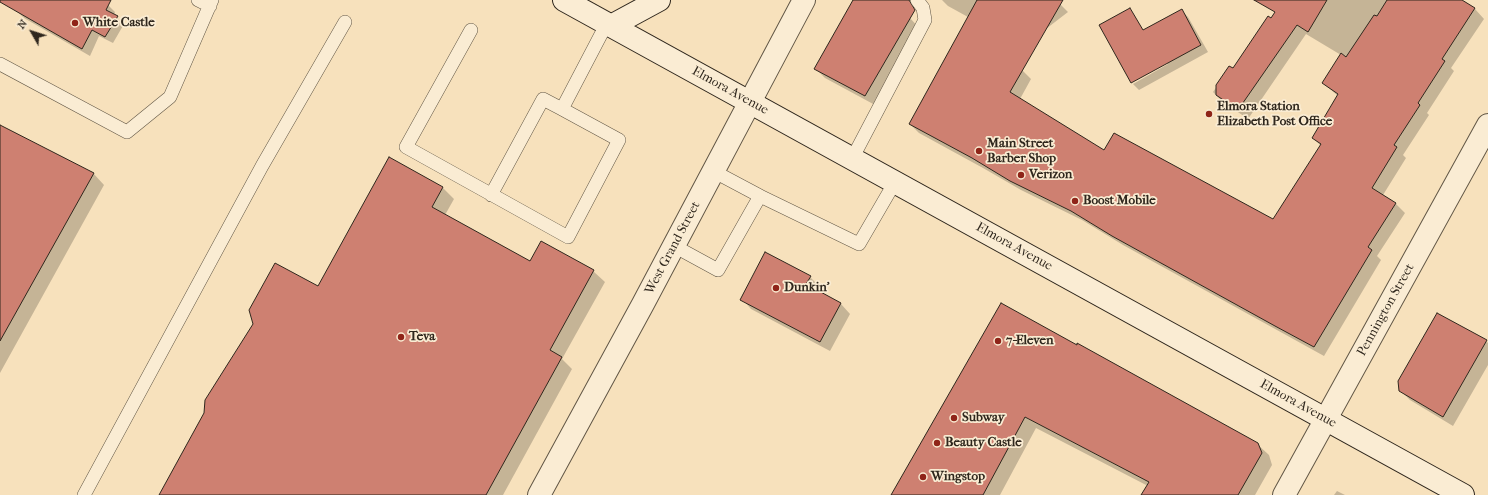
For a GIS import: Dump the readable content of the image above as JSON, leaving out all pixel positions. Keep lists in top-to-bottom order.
{
  "streets": {
    "main road": ["Elmora Avenue", "West Grand Street", "Pennington Street"]
  },
  "crossings": [
    ["Elmora Avenue", "West Grand Street"],
    ["Elmora Avenue", "Pennington Street"]
  ],
  "places": [
    "White Castle",
    "Elmora Station Elizabeth Post Office",
    "Main Street Barber Shop",
    "Verizon",
    "Boost Mobile",
    "Dunkin'",
    "Teva",
    "7-Eleven",
    "Subway",
    "Beauty Castle",
    "Wingstop"
  ],
  "north": "top left"
}
